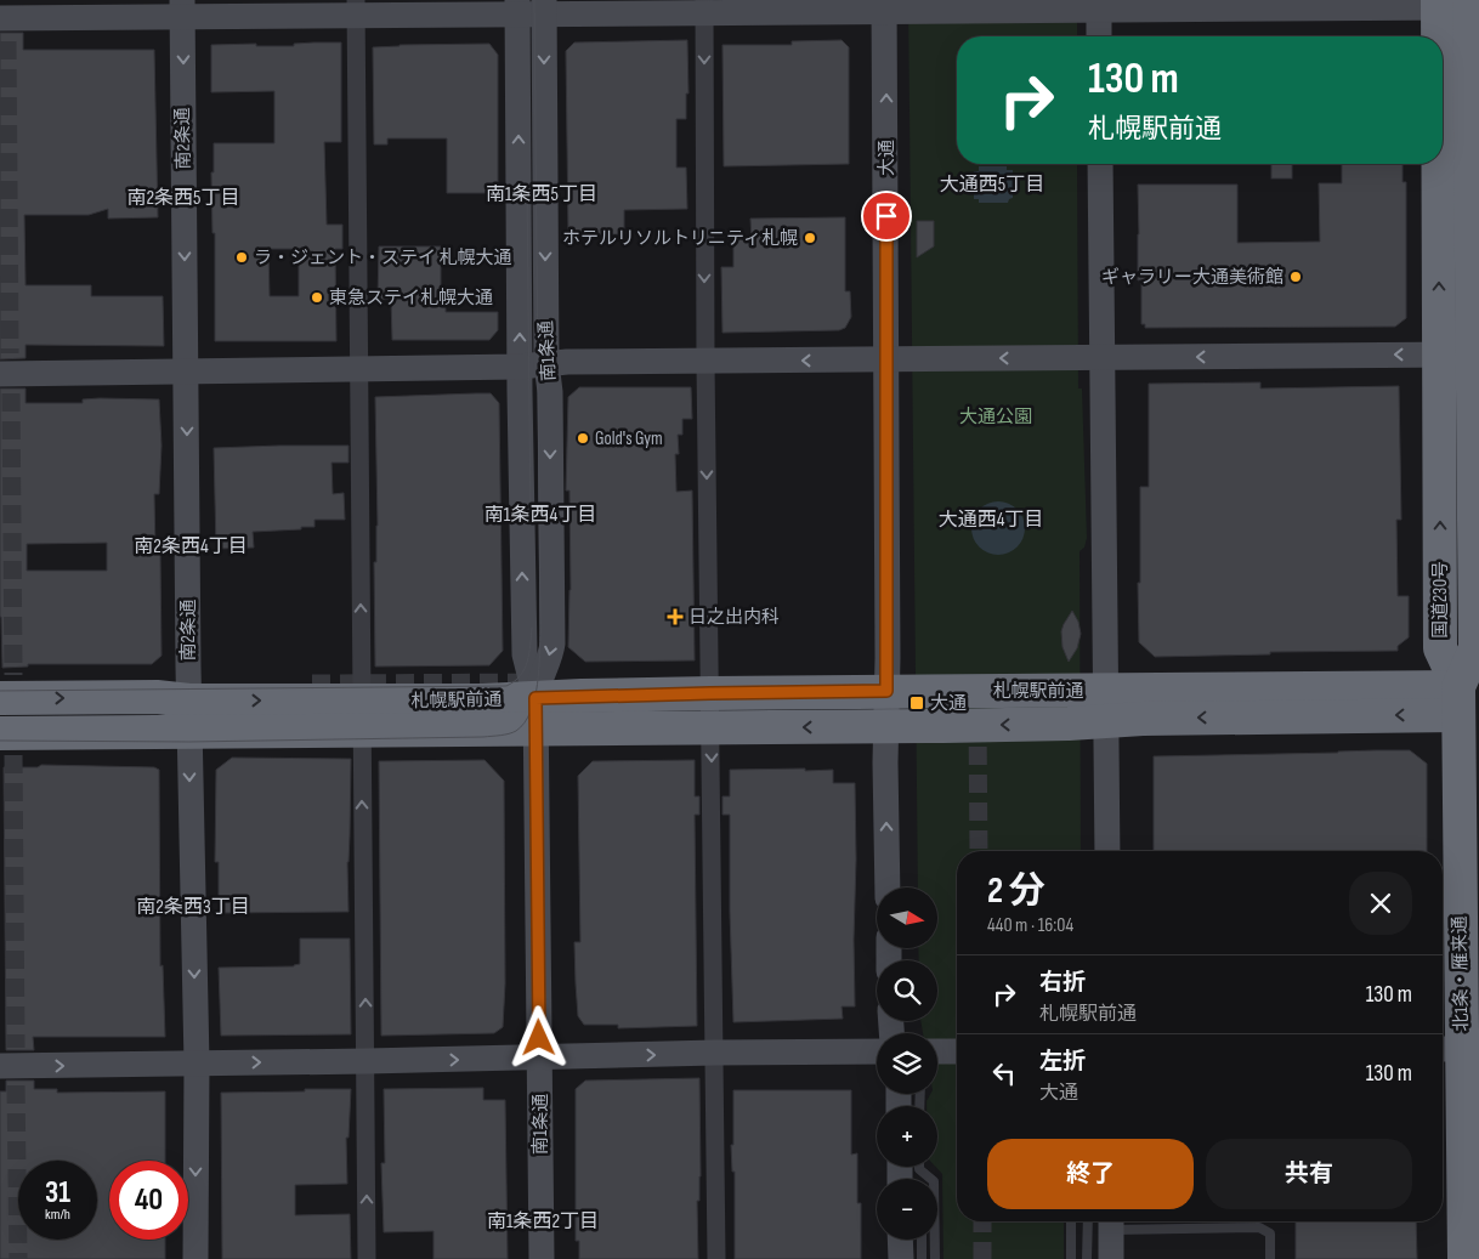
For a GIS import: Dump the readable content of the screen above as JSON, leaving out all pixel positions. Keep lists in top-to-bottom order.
{
  "streets": {
    "highway": ["国道230号", "札幌駅前通", "北1条・雁来通"],
    "street": ["南2条通", "大通", "南1条通"]
  },
  "crossings": [
    ["南2条通", "札幌駅前通"],
    ["大通", "札幌駅前通"],
    ["南1条通", "札幌駅前通"],
    ["国道230号", "札幌駅前通"],
    ["国道230号", "北1条・雁来通"],
    ["札幌駅前通", "北1条・雁来通"]
  ],
  "districts": [
    "大通西5丁目",
    "南1条西5丁目",
    "南2条西5丁目",
    "南1条西4丁目",
    "大通西4丁目",
    "南2条西4丁目",
    "南2条西3丁目",
    "南1条西2丁目"
  ],
  "parks": ["大通公園"],
  "places": {
    "other": [
      "ホテルリソルトリニティ札幌",
      "ラ・ジェント・ステイ 札幌大通",
      "ギャラリー大通美術館",
      "東急ステイ札幌大通",
      "Gold's Gym"
    ],
    "health": ["日之出内科"],
    "transit": ["大通"]
  },
  "north": "right",
  "page": {
    "turn": ["130 m", "札幌駅前通"],
    "heading": ["2 分", "440 m · 16:04"],
    "map_buttons": ["+", "−"],
    "list": [
      {
        "name": "右折",
        "note": "札幌駅前通",
        "value": "130 m"
      },
      {
        "name": "左折",
        "note": "大通",
        "value": "130 m"
      }
    ],
    "buttons": ["終了", "共有"],
    "speed": "31 km/h",
    "limit": "40"
  }
}
